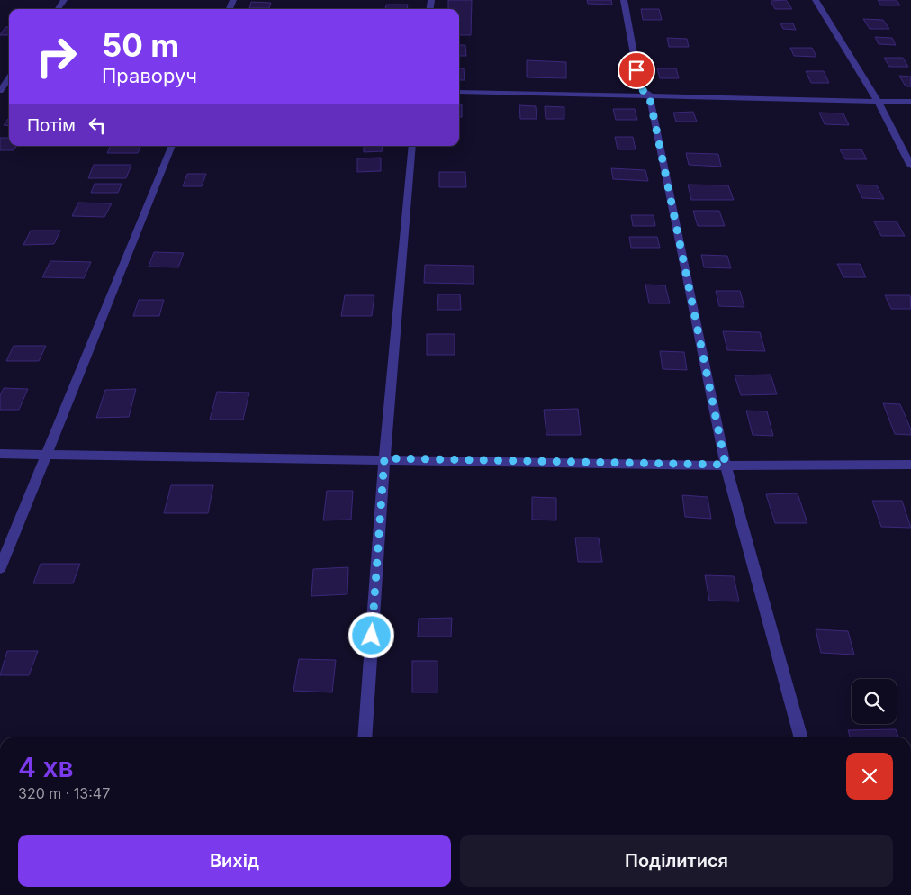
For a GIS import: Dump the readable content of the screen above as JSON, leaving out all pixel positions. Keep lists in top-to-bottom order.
{
  "page": {
    "turn": ["50 m", "Праворуч"],
    "then": "Потім",
    "heading": ["4 хв", "320 m · 13:47"],
    "buttons": ["Вихід", "Поділитися"]
  }
}
